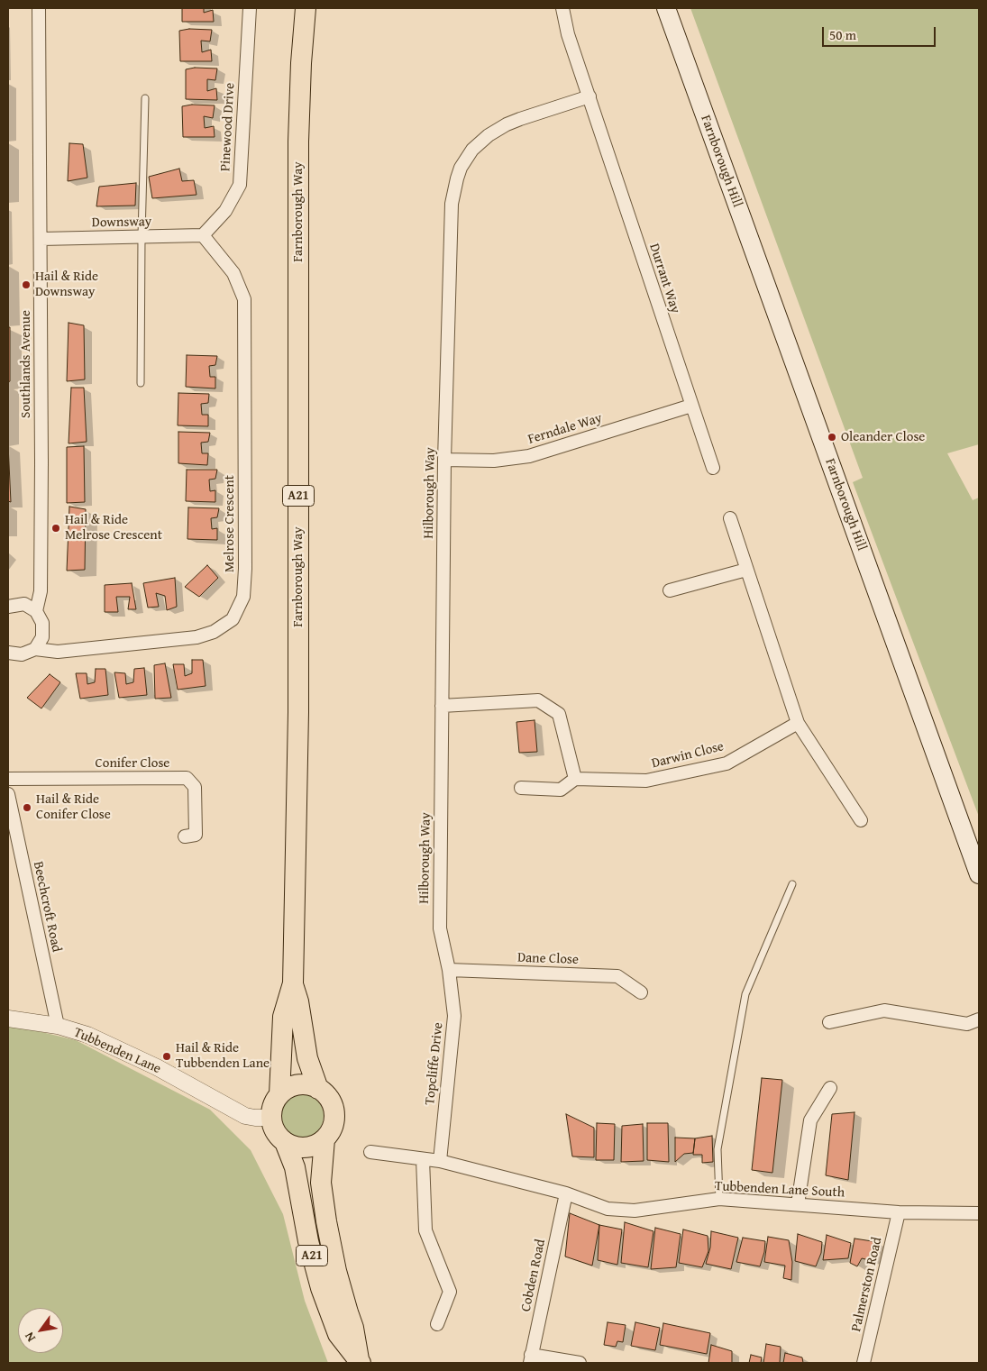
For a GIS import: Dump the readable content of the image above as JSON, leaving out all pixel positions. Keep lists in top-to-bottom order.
{
  "streets": {
    "highway": ["Farnborough Way", "A21"],
    "main road": ["Farnborough Hill"],
    "street": [
      "Pinewood Drive",
      "Downsway",
      "Durrant Way",
      "Southlands Avenue",
      "Ferndale Way",
      "Hilborough Way",
      "Melrose Crescent",
      "Darwin Close",
      "Conifer Close",
      "Beechcroft Road",
      "Dane Close",
      "Tubbenden Lane",
      "Topcliffe Drive",
      "Tubbenden Lane South",
      "Cobden Road",
      "Palmerston Road"
    ]
  },
  "crossings": [
    ["Pinewood Drive", "Downsway"],
    ["Pinewood Drive", "Melrose Crescent"],
    ["Farnborough Way", "A21"],
    ["Farnborough Way", "Tubbenden Lane"],
    ["Downsway", "Southlands Avenue"],
    ["Downsway", "Melrose Crescent"],
    ["Durrant Way", "Ferndale Way"],
    ["Durrant Way", "Hilborough Way"],
    ["Ferndale Way", "Hilborough Way"],
    ["Hilborough Way", "Dane Close"],
    ["Hilborough Way", "Topcliffe Drive"],
    ["A21", "Tubbenden Lane"],
    ["Beechcroft Road", "Tubbenden Lane"],
    ["Dane Close", "Topcliffe Drive"],
    ["Topcliffe Drive", "Tubbenden Lane South"],
    ["Tubbenden Lane South", "Cobden Road"],
    ["Tubbenden Lane South", "Palmerston Road"]
  ],
  "places": [
    "Hail & Ride Downsway",
    "Oleander Close",
    "Hail & Ride Melrose Crescent",
    "Hail & Ride Conifer Close",
    "Hail & Ride Tubbenden Lane"
  ],
  "scale_bar": "50 m",
  "north": "bottom left"
}
